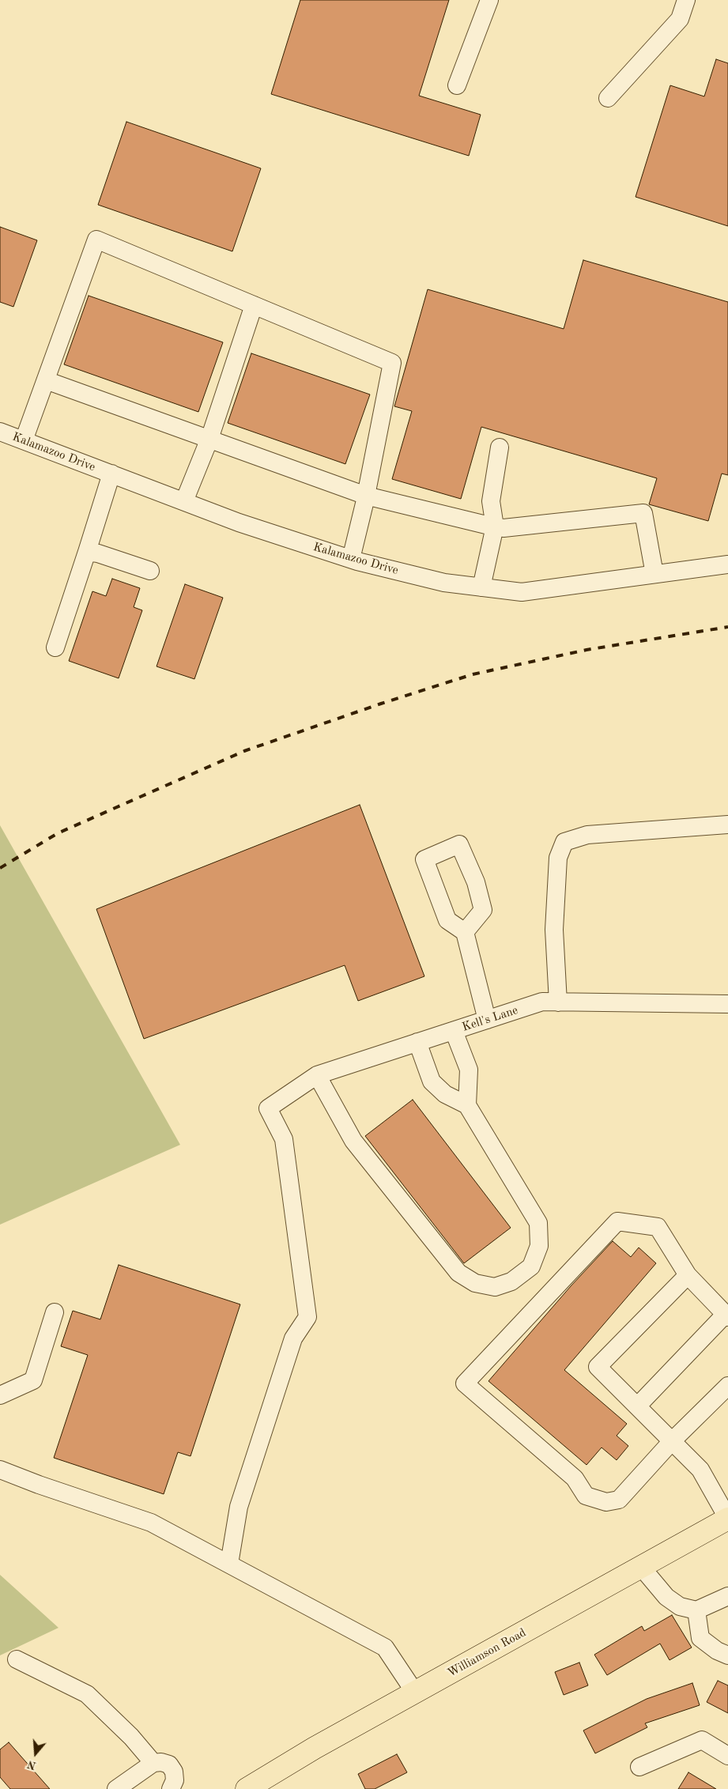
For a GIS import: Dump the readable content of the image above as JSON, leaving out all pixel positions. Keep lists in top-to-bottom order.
{
  "streets": {
    "main road": ["Williamson Road"],
    "street": ["Kalamazoo Drive", "Kell's Lane"]
  },
  "north": "bottom"
}
